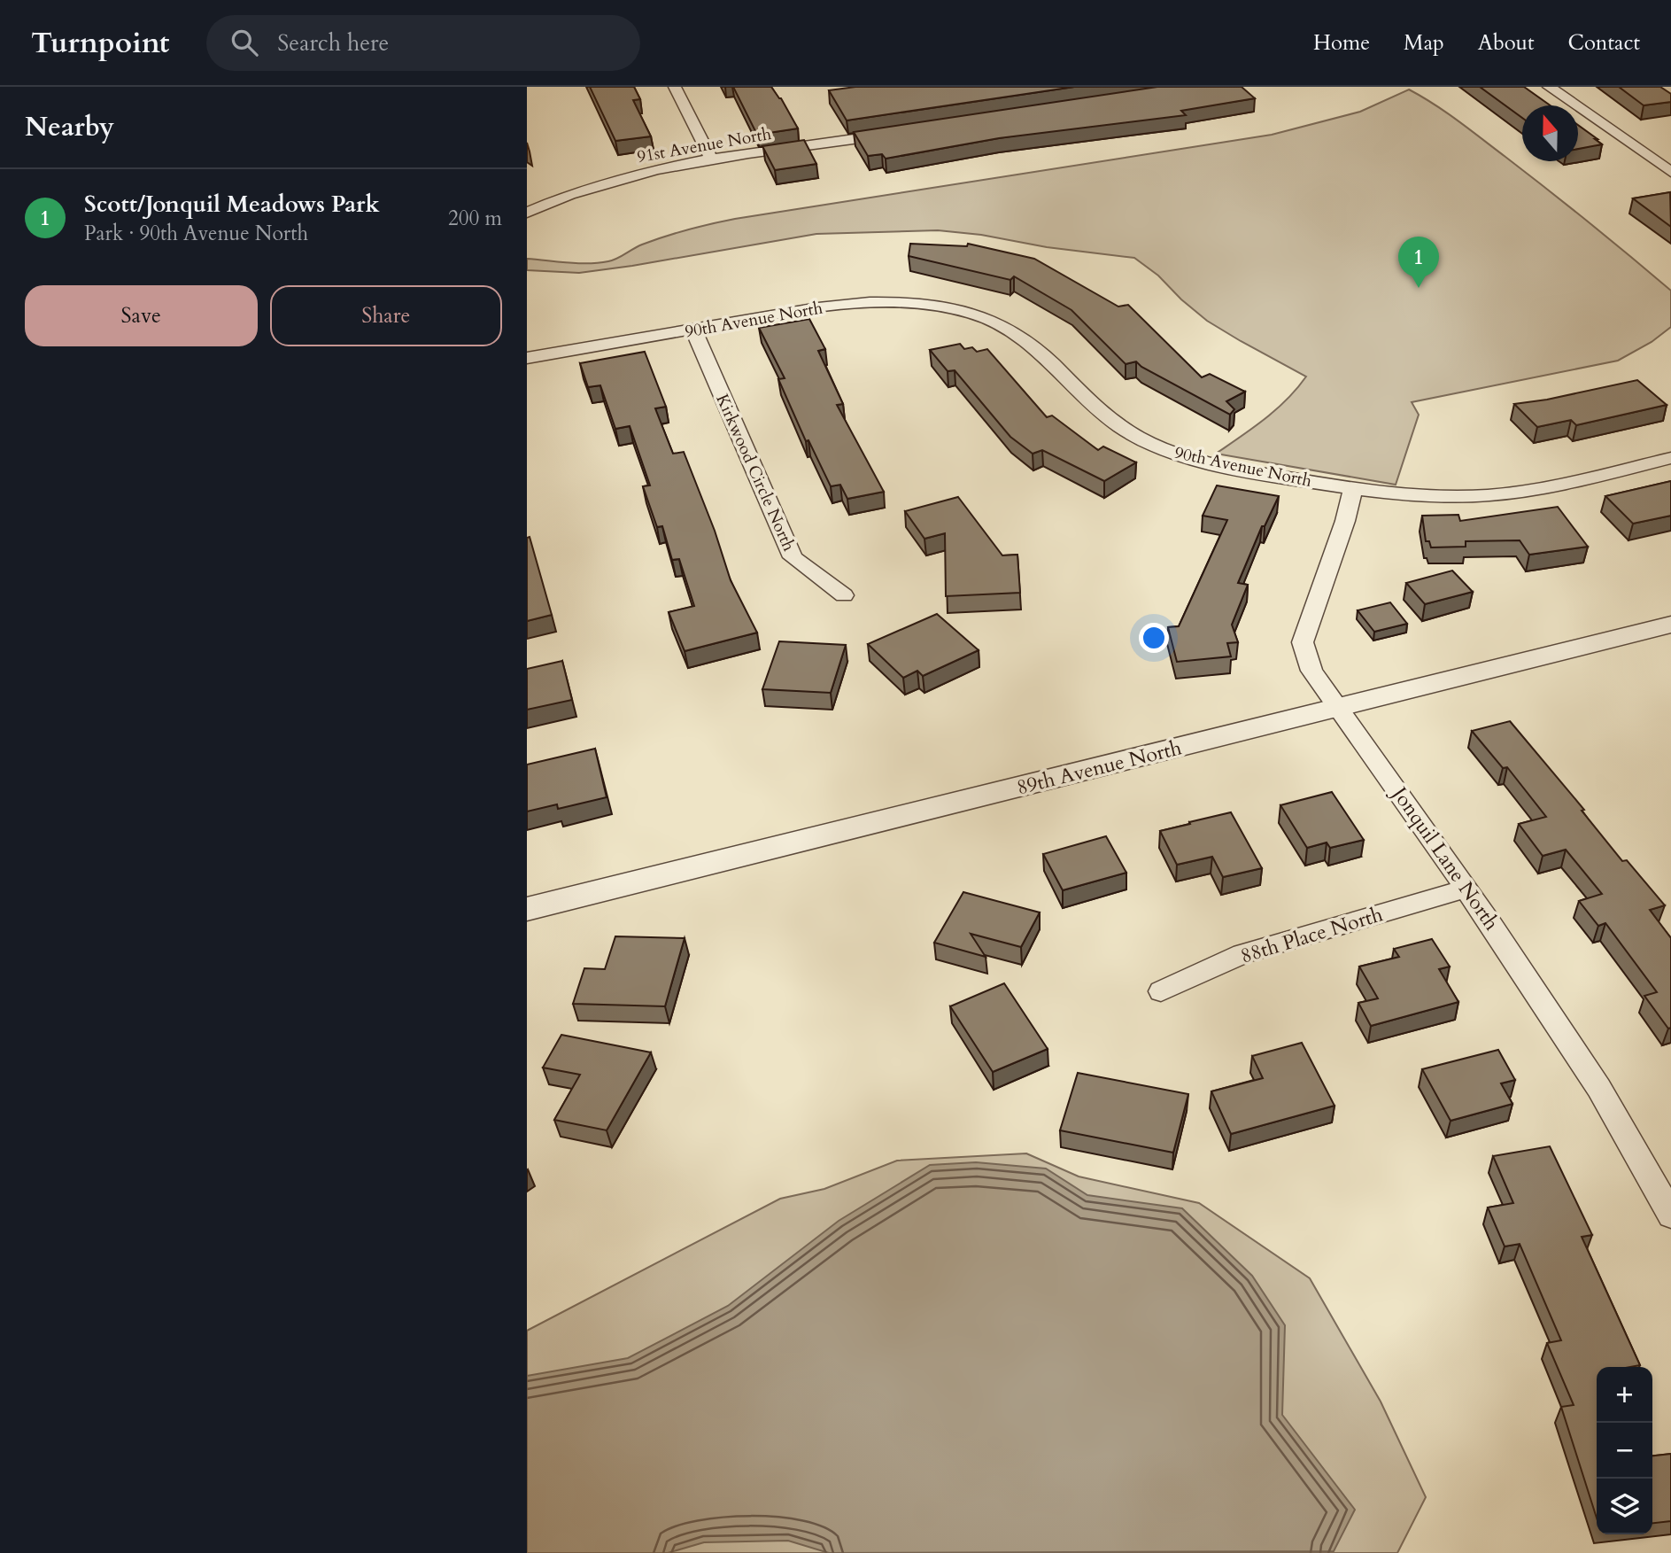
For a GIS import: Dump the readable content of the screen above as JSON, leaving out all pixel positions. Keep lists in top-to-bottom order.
{
  "streets": {
    "street": [
      "91st Avenue North",
      "90th Avenue North",
      "Kirkwood Circle North",
      "89th Avenue North",
      "Jonquil Lane North",
      "88th Place North"
    ]
  },
  "crossings": [
    ["90th Avenue North", "Kirkwood Circle North"],
    ["90th Avenue North", "Jonquil Lane North"],
    ["89th Avenue North", "Jonquil Lane North"],
    ["Jonquil Lane North", "88th Place North"]
  ],
  "north": "top",
  "page": {
    "header": "Turnpoint",
    "search": "Search here",
    "nav": [
      "Home",
      "Map",
      "About",
      "Contact"
    ],
    "heading": "Nearby",
    "list": [
      {
        "mark": "1",
        "name": "Scott/Jonquil Meadows Park",
        "note": "Park · 90th Avenue North",
        "value": "200 m"
      }
    ],
    "pins": "1",
    "buttons": ["Save", "Share"],
    "map_buttons": ["+", "−"]
  }
}
